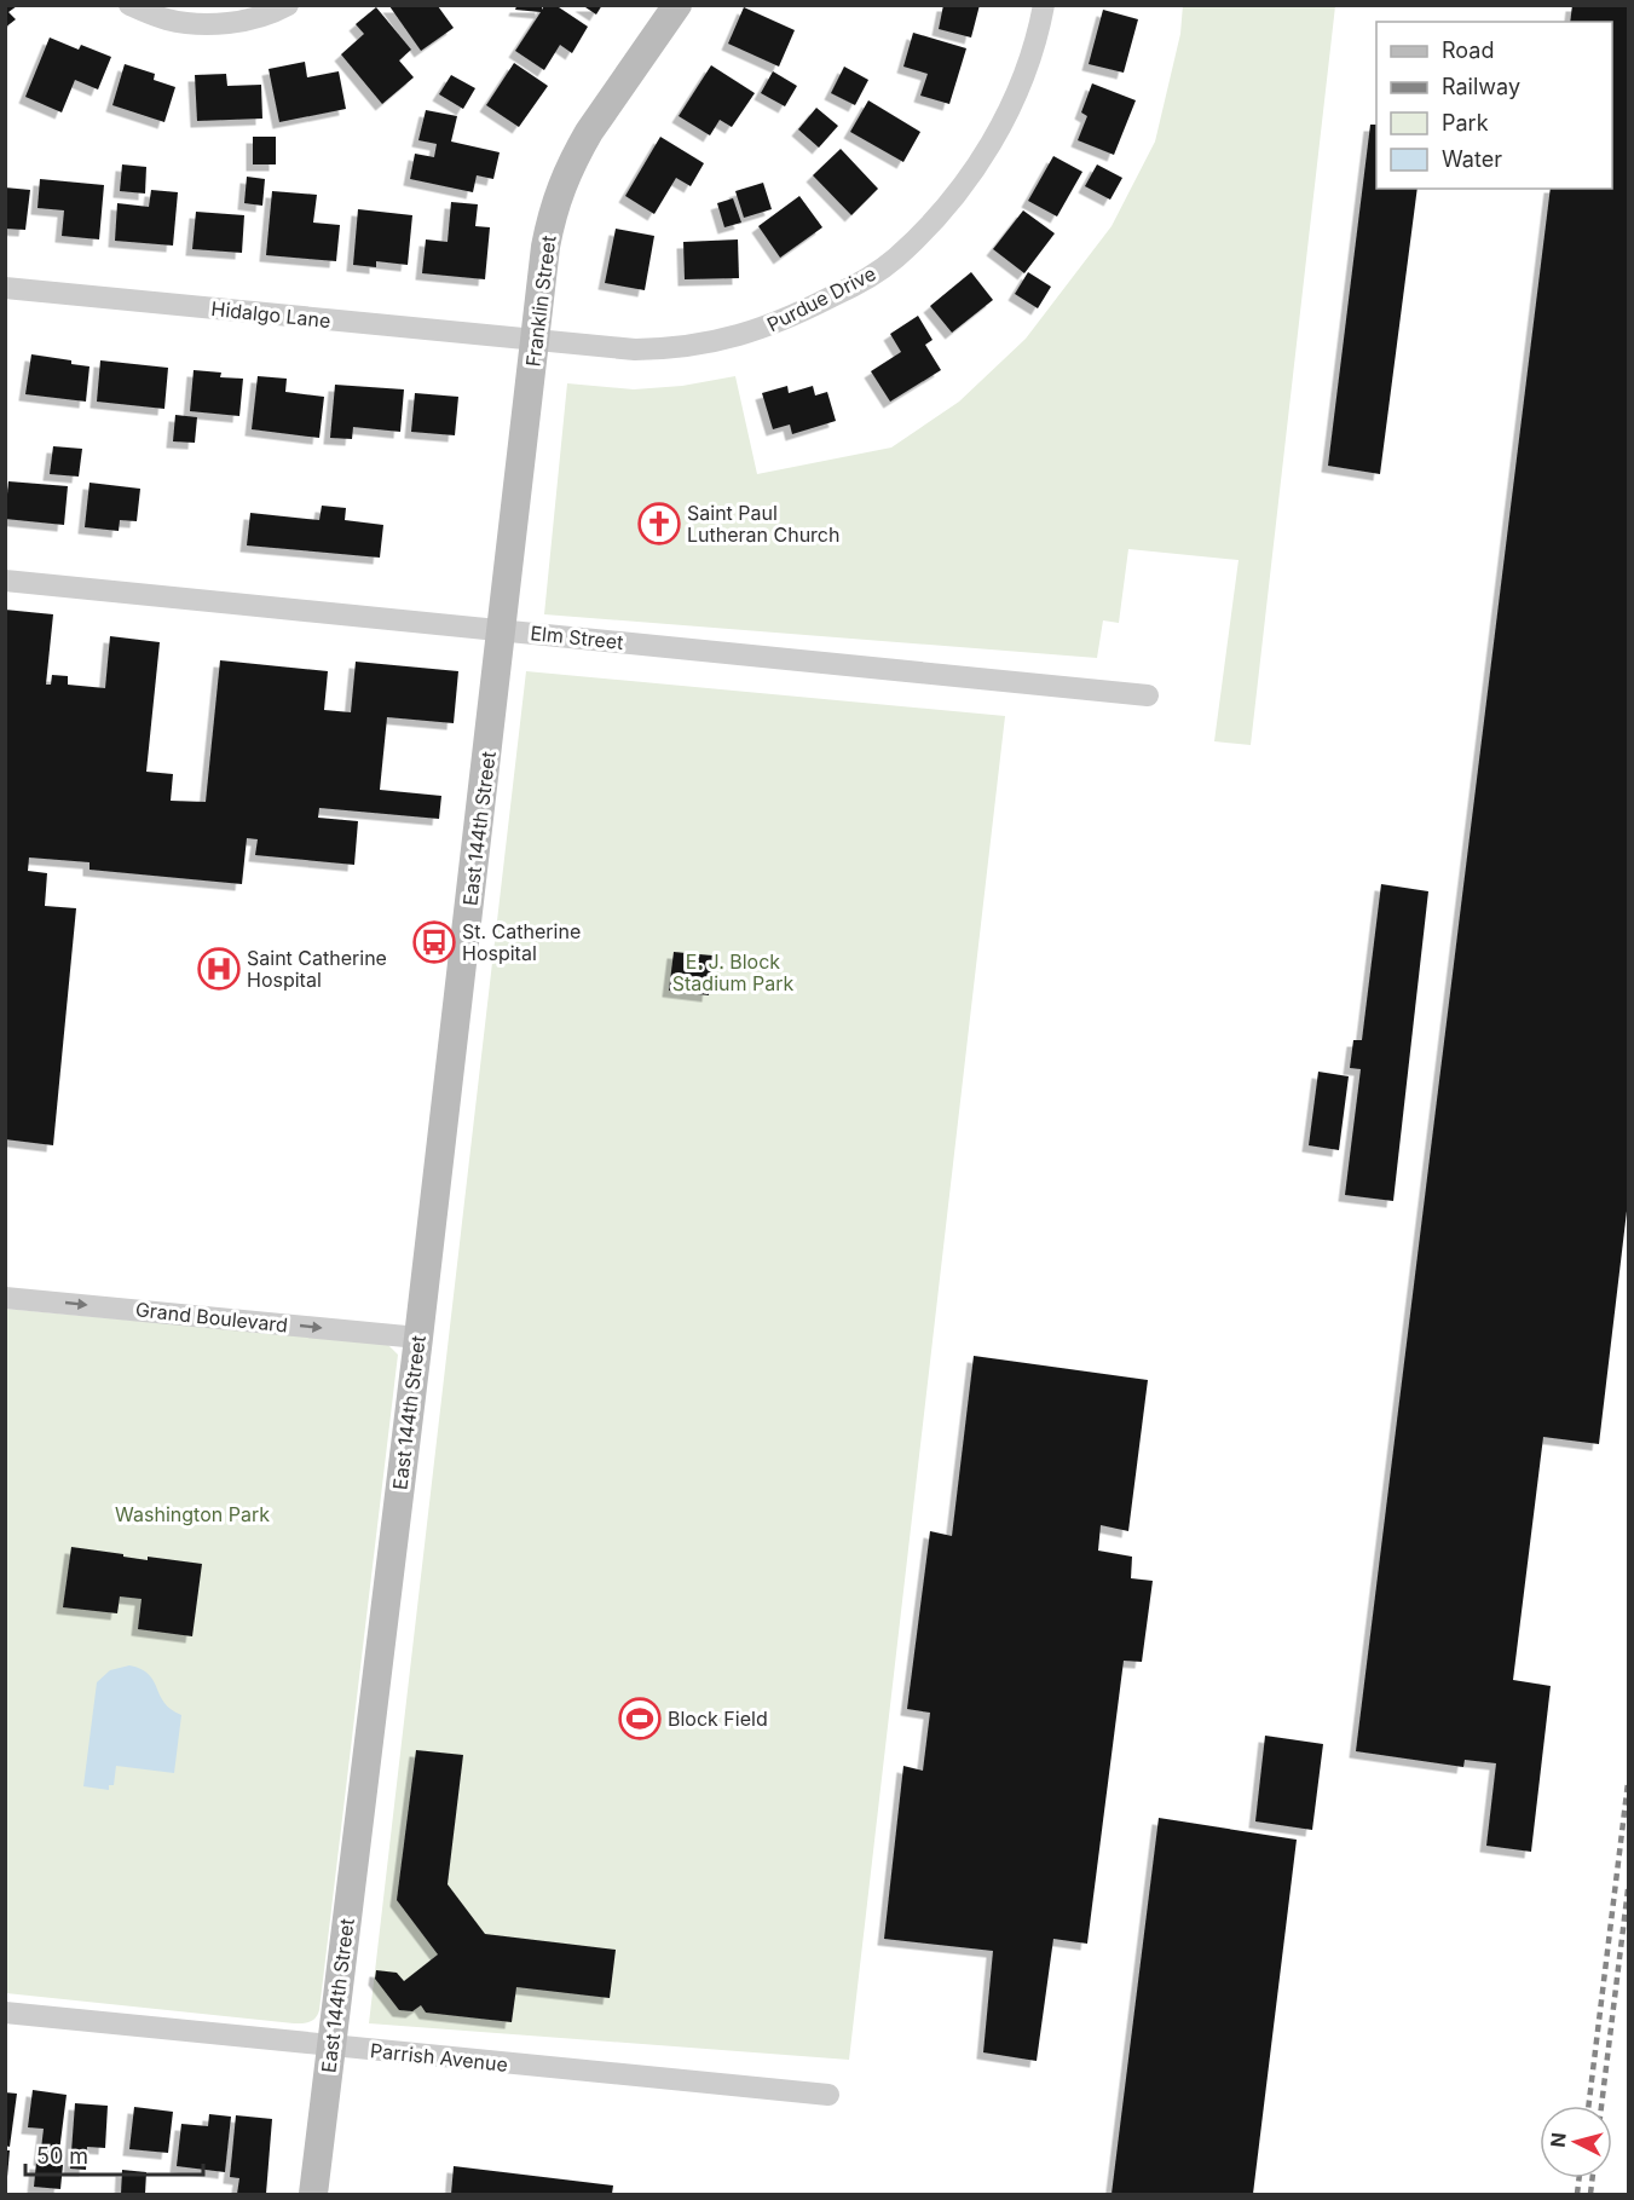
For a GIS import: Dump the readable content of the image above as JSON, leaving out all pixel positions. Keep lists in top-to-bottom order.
{
  "streets": {
    "street": [
      "Purdue Drive",
      "Franklin Street",
      "Hidalgo Lane",
      "Elm Street",
      "East 144th Street",
      "Grand Boulevard",
      "Parrish Avenue"
    ]
  },
  "crossings": [
    ["Purdue Drive", "Franklin Street"],
    ["Purdue Drive", "Hidalgo Lane"],
    ["Franklin Street", "Hidalgo Lane"],
    ["Franklin Street", "Elm Street"],
    ["Franklin Street", "East 144th Street"],
    ["Elm Street", "East 144th Street"],
    ["East 144th Street", "Grand Boulevard"],
    ["East 144th Street", "Parrish Avenue"]
  ],
  "one_way": ["Grand Boulevard"],
  "parks": ["E. J. Block Stadium Park", "Washington Park"],
  "places": {
    "church": ["Saint Paul Lutheran Church"],
    "bus stop": ["St. Catherine Hospital"],
    "hospital": ["Saint Catherine Hospital"],
    "sports": ["Block Field"]
  },
  "legend": [
    "Road",
    "Railway",
    "Park",
    "Water"
  ],
  "scale_bar": "50 m",
  "north": "left"
}
